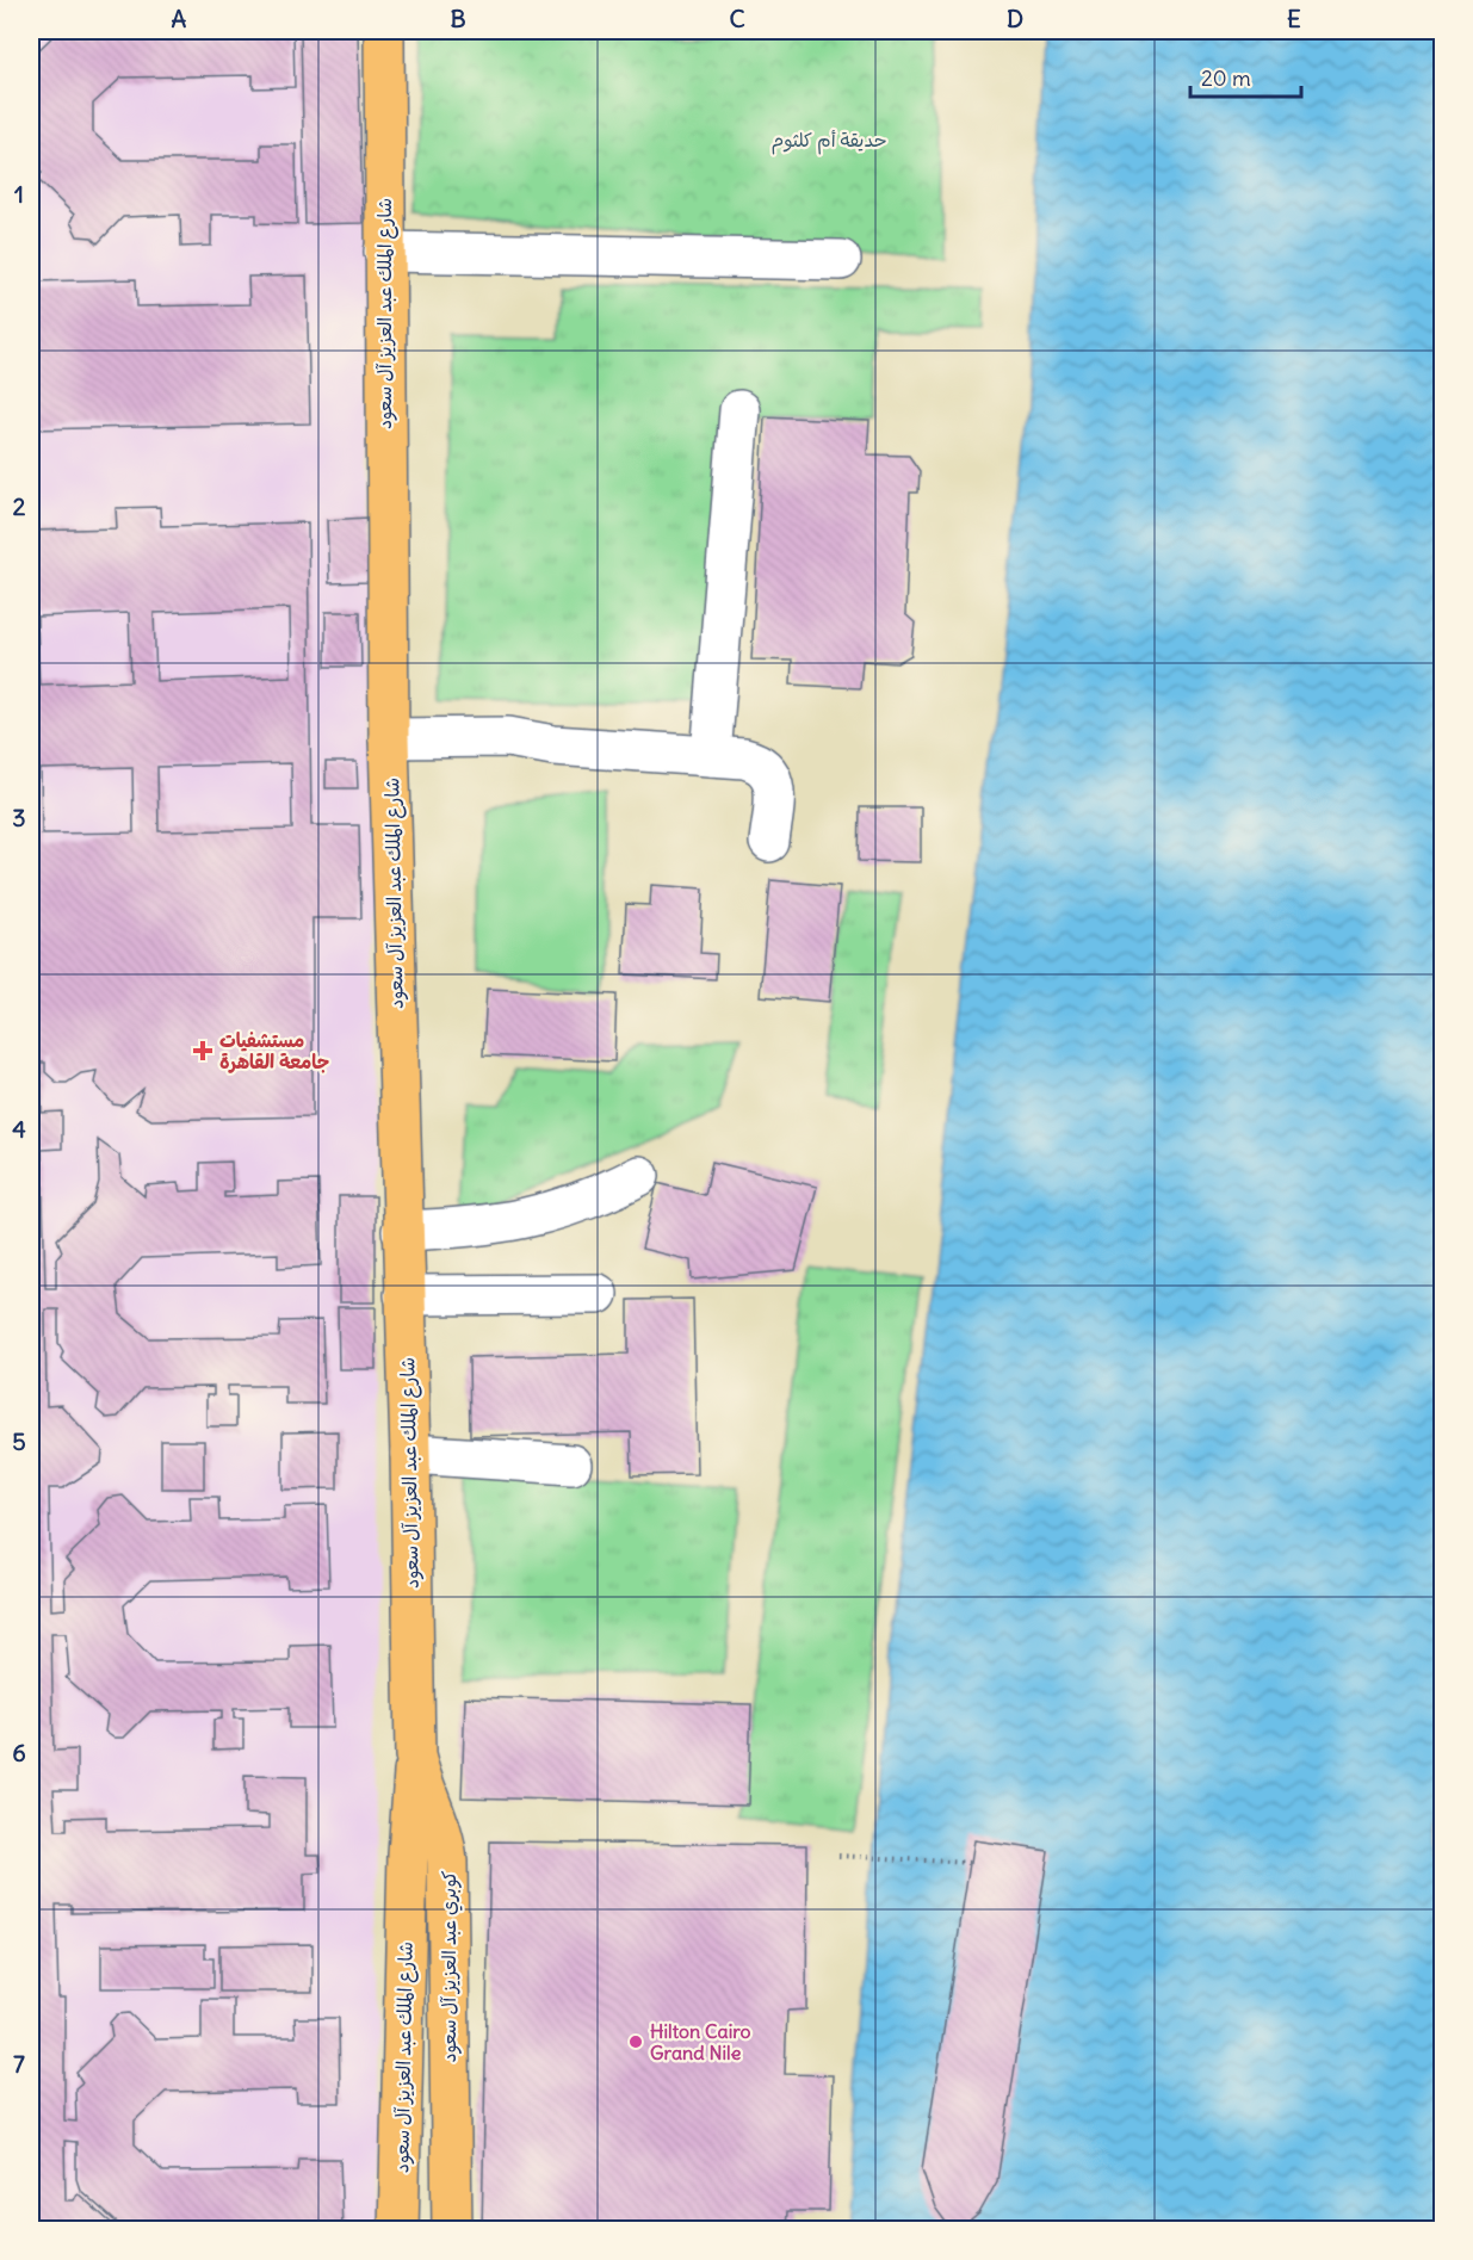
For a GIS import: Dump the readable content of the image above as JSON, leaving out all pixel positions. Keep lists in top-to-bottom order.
{
  "streets": {
    "main road": ["شارع الملك عبد العزيز آل سعود", "كوبري عبد العزيز آل سعود"]
  },
  "crossings": [
    ["شارع الملك عبد العزيز آل سعود", "كوبري عبد العزيز آل سعود"]
  ],
  "parks": ["حديقة أم كلثوم"],
  "places": {
    "health": ["مستشفيات جامعة القاهرة"],
    "other": ["Hilton Cairo Grand Nile"]
  },
  "scale_bar": "20 m",
  "grid": {
    "columns": [
      "A",
      "B",
      "C",
      "D",
      "E"
    ],
    "rows": [
      "1",
      "2",
      "3",
      "4",
      "5",
      "6",
      "7"
    ]
  }
}
